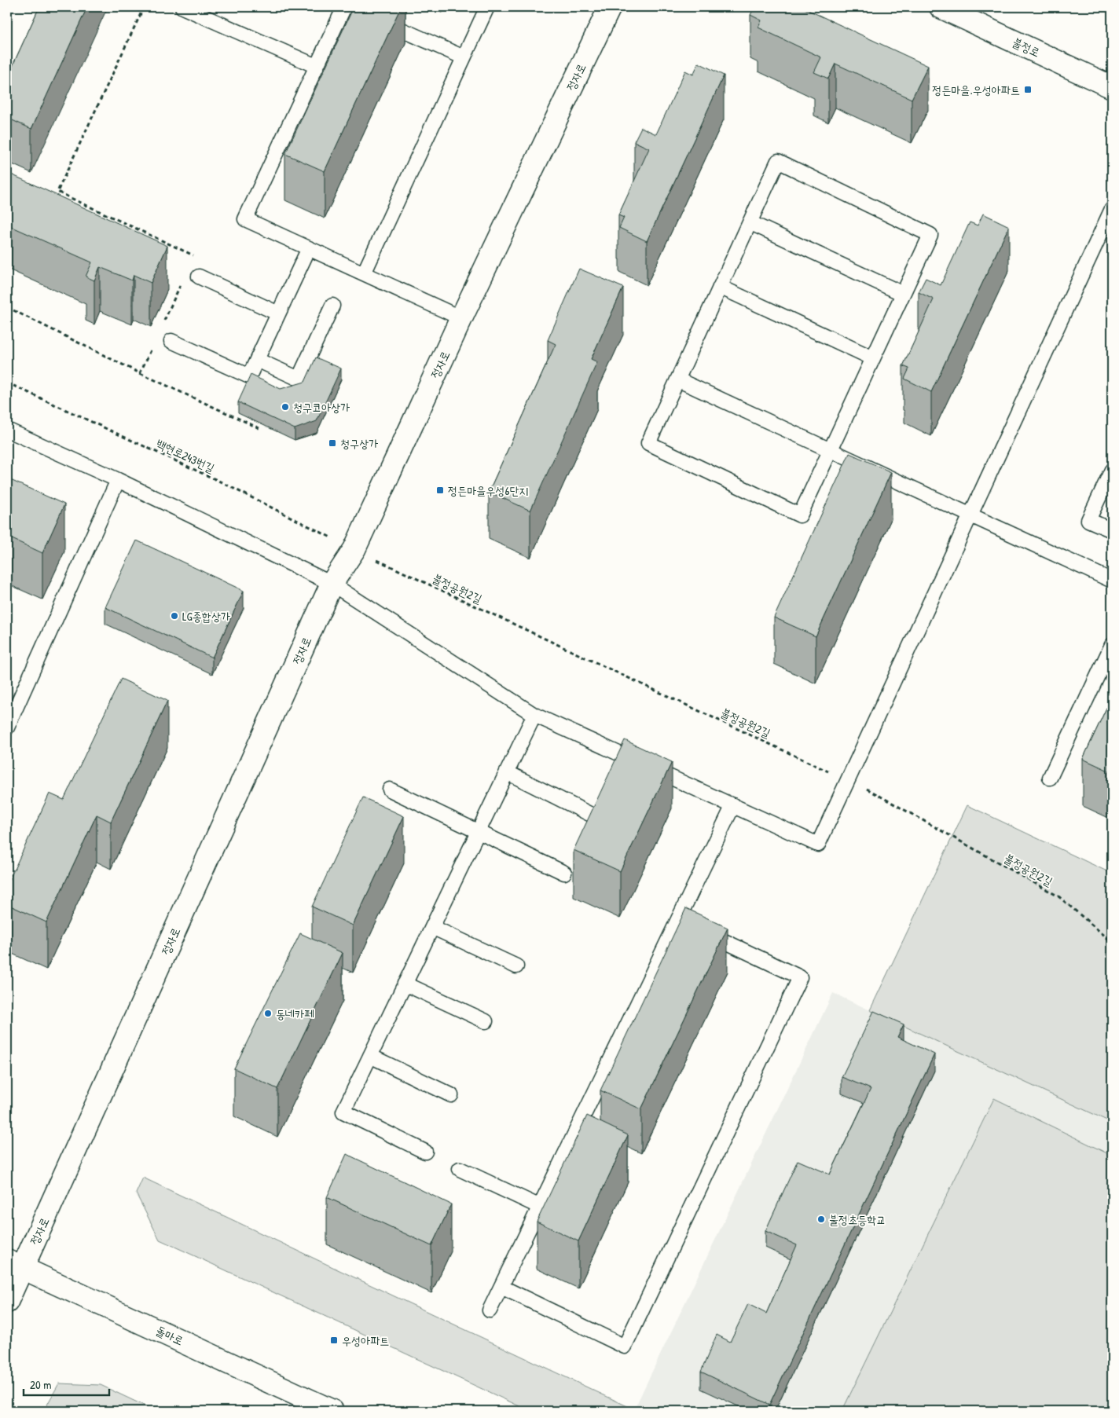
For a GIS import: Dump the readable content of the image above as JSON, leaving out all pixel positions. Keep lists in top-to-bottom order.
{
  "streets": {
    "street": ["불정로", "정자로", "돌마로"],
    "path": ["백현로243번길", "불정공원2길"]
  },
  "crossings": [
    ["정자로", "백현로243번길"],
    ["정자로", "불정공원2길"],
    ["정자로", "돌마로"],
    ["백현로243번길", "불정공원2길"]
  ],
  "places": {
    "transit": [
      "정든마을.우성아파트",
      "청구상가",
      "정든마을우성6단지",
      "우성아파트"
    ],
    "other": [
      "청구코아상가",
      "LG종합상가",
      "동네카페",
      "불정초등학교"
    ]
  },
  "scale_bar": "20 m"
}
